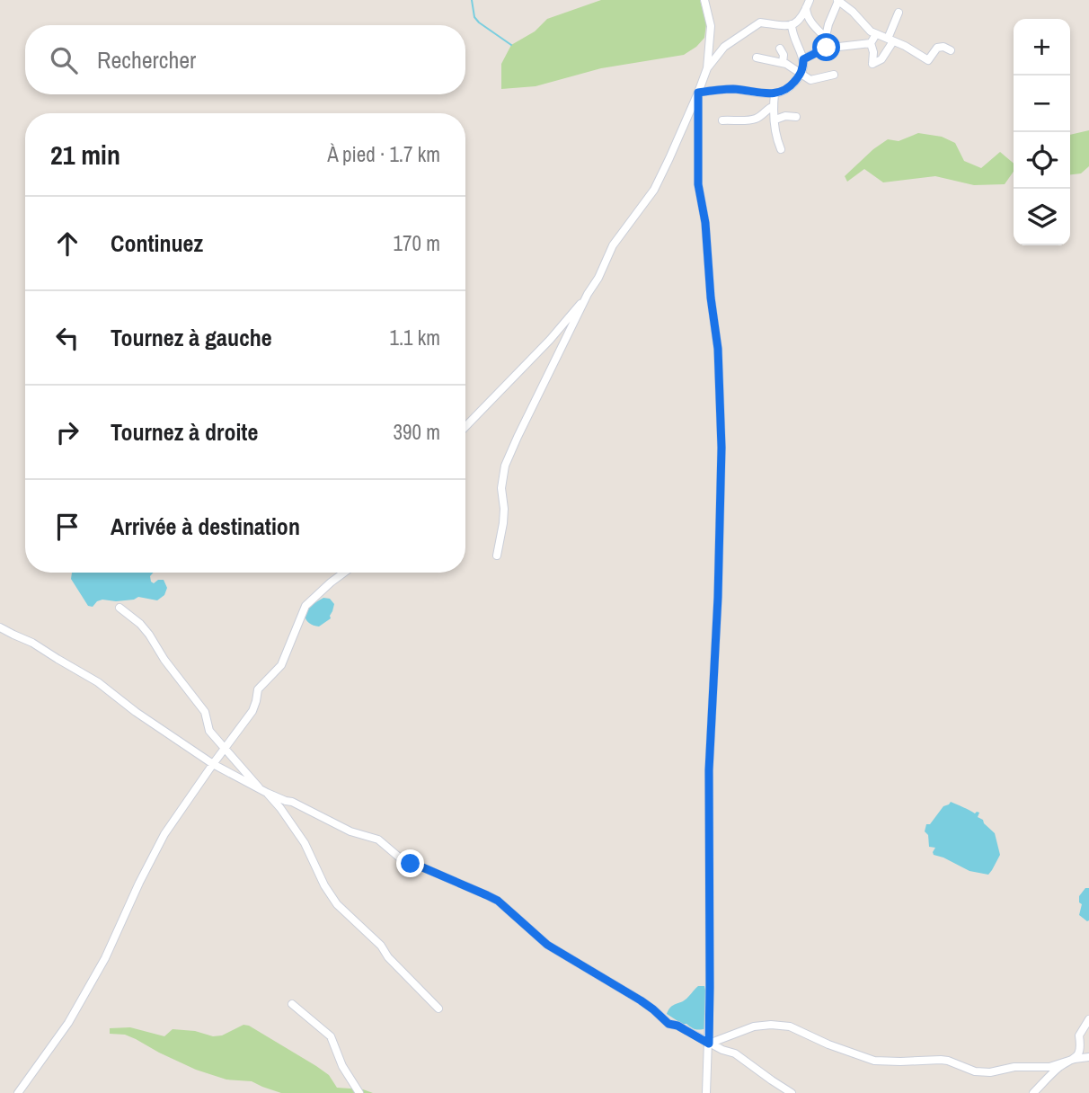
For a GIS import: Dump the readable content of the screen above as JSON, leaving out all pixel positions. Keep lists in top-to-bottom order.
{
  "page": {
    "map_buttons": ["+", "−"],
    "search": "Rechercher",
    "heading": ["21 min", "À pied · 1.7 km"],
    "list": [
      ["Continuez", "170 m"],
      ["Tournez à gauche", "1.1 km"],
      ["Tournez à droite", "390 m"],
      "Arrivée à destination"
    ]
  }
}
